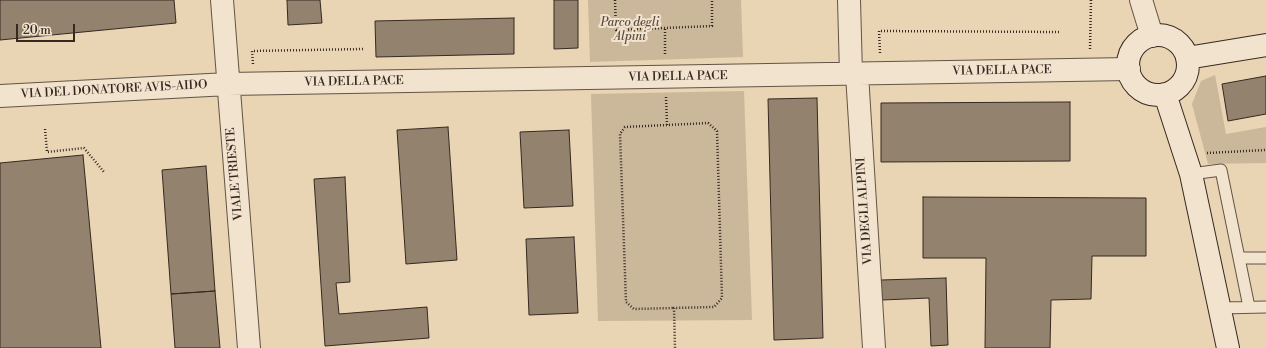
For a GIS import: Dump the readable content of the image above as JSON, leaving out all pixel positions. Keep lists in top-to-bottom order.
{
  "streets": {
    "street": [
      "VIA DELLA PACE",
      "VIA DEL DONATORE AVIS-AIDO",
      "VIALE TRIESTE",
      "VIA DEGLI ALPINI"
    ]
  },
  "crossings": [
    ["VIA DELLA PACE", "VIA DEL DONATORE AVIS-AIDO"],
    ["VIA DELLA PACE", "VIALE TRIESTE"],
    ["VIA DELLA PACE", "VIA DEGLI ALPINI"],
    ["VIA DEL DONATORE AVIS-AIDO", "VIALE TRIESTE"]
  ],
  "parks": ["Parco degli Alpini"],
  "scale_bar": "20 m"
}
